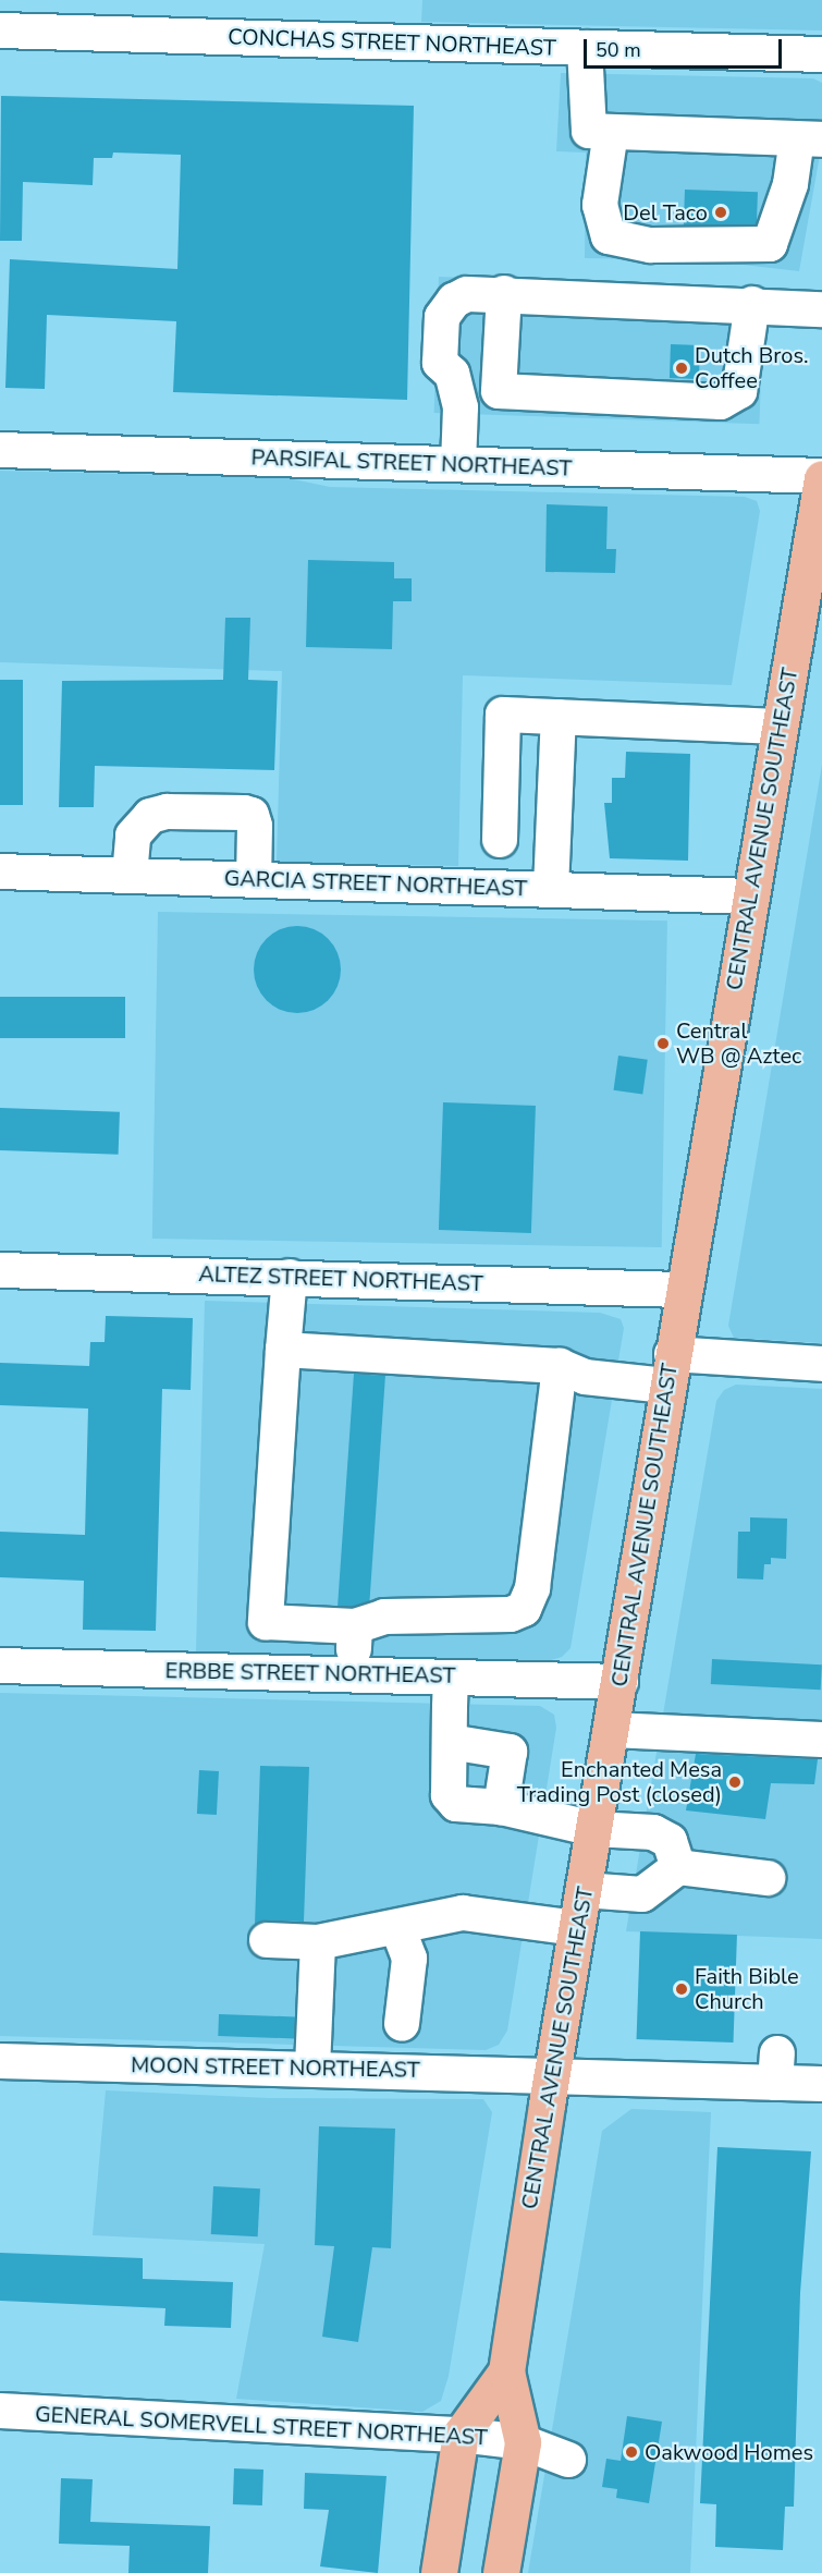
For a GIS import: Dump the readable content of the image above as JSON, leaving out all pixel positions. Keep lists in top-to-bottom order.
{
  "streets": {
    "main road": ["CENTRAL AVENUE SOUTHEAST"],
    "street": [
      "CONCHAS STREET NORTHEAST",
      "PARSIFAL STREET NORTHEAST",
      "GARCIA STREET NORTHEAST",
      "ALTEZ STREET NORTHEAST",
      "ERBBE STREET NORTHEAST",
      "MOON STREET NORTHEAST",
      "GENERAL SOMERVELL STREET NORTHEAST"
    ]
  },
  "crossings": [
    ["PARSIFAL STREET NORTHEAST", "CENTRAL AVENUE SOUTHEAST"],
    ["CENTRAL AVENUE SOUTHEAST", "GARCIA STREET NORTHEAST"],
    ["CENTRAL AVENUE SOUTHEAST", "ALTEZ STREET NORTHEAST"],
    ["CENTRAL AVENUE SOUTHEAST", "ERBBE STREET NORTHEAST"],
    ["CENTRAL AVENUE SOUTHEAST", "MOON STREET NORTHEAST"],
    ["CENTRAL AVENUE SOUTHEAST", "GENERAL SOMERVELL STREET NORTHEAST"]
  ],
  "places": [
    "Del Taco",
    "Dutch Bros. Coffee",
    "Central WB @ Aztec",
    "Enchanted Mesa Trading Post (closed)",
    "Faith Bible Church",
    "Oakwood Homes"
  ],
  "scale_bar": "50 m"
}
